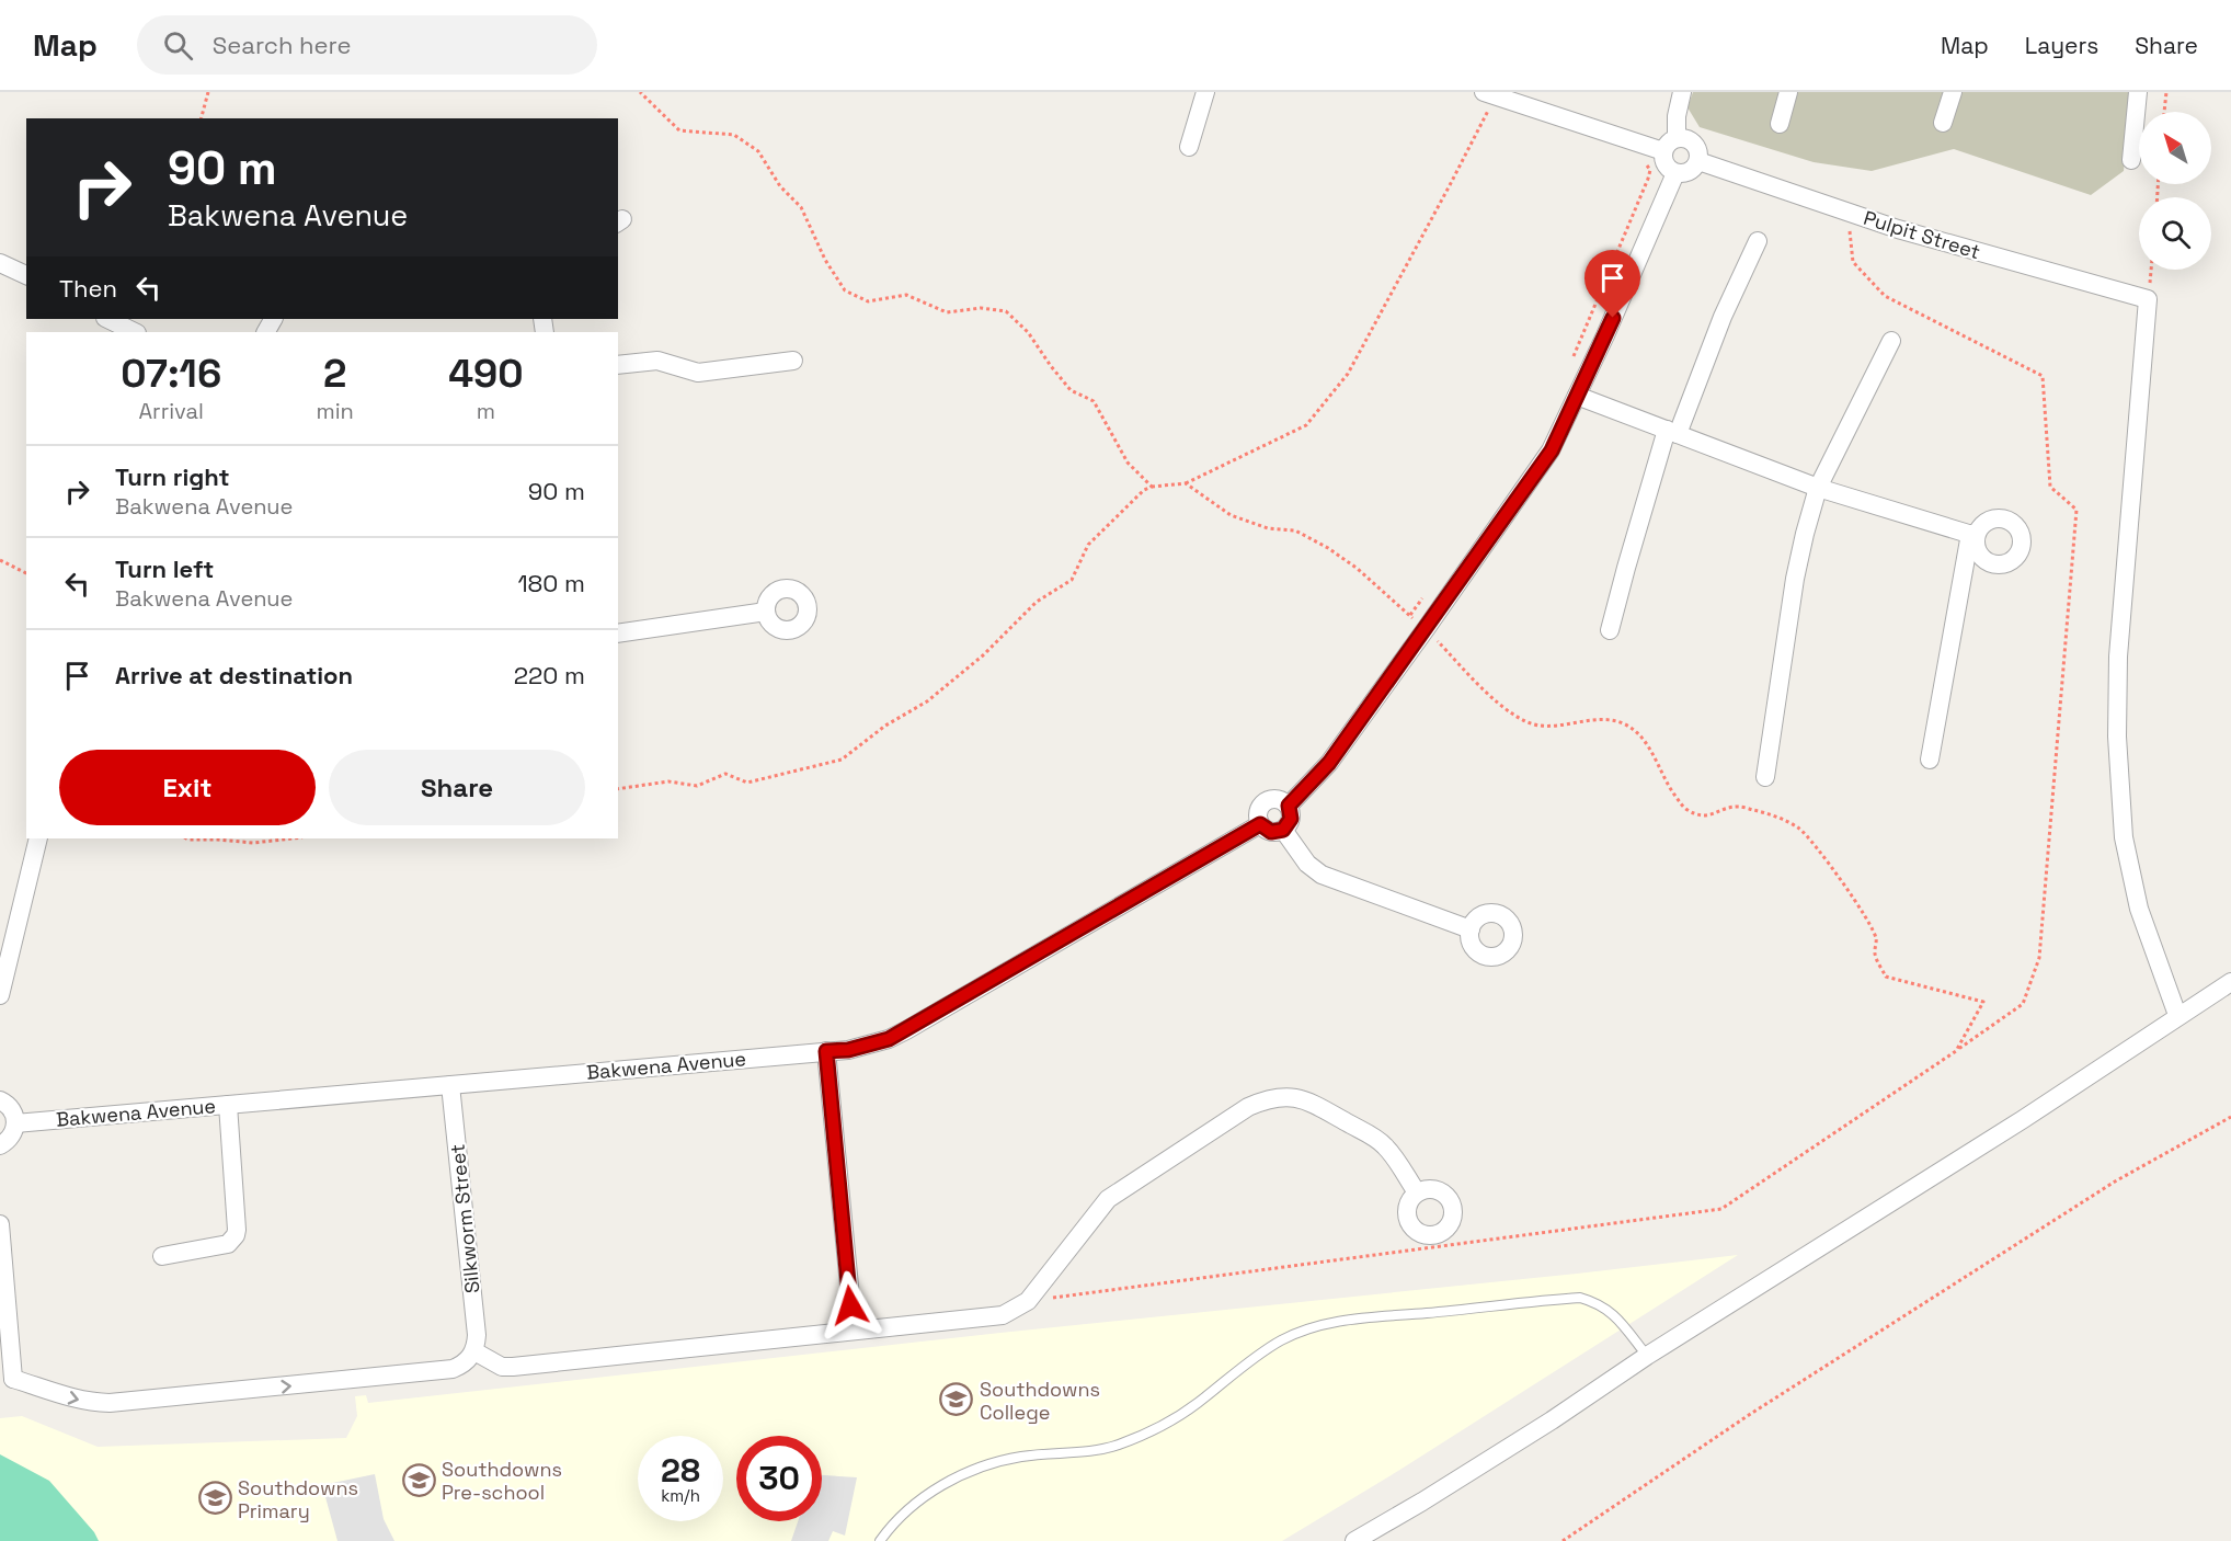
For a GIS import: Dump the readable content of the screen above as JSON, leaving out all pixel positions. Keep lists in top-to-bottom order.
{
  "streets": {
    "street": ["Pulpit Street", "Bakwena Avenue", "Silkworm Street"]
  },
  "crossings": [
    ["Bakwena Avenue", "Silkworm Street"]
  ],
  "places": {
    "school or university": ["Southdowns College", "Southdowns Pre-school", "Southdowns Primary"]
  },
  "north": "top left",
  "page": {
    "header": "Map",
    "search": "Search here",
    "nav": ["Map", "Layers", "Share"],
    "turn": ["90 m", "Bakwena Avenue"],
    "then": "Then",
    "eta": [
      "07:16",
      "Arrival",
      "2",
      "min",
      "490",
      "m"
    ],
    "list": [
      {
        "name": "Turn right",
        "note": "Bakwena Avenue",
        "value": "90 m"
      },
      {
        "name": "Turn left",
        "note": "Bakwena Avenue",
        "value": "180 m"
      },
      {
        "name": "Arrive at destination",
        "value": "220 m"
      }
    ],
    "buttons": ["Exit", "Share"],
    "speed": "28 km/h",
    "limit": "30"
  }
}
